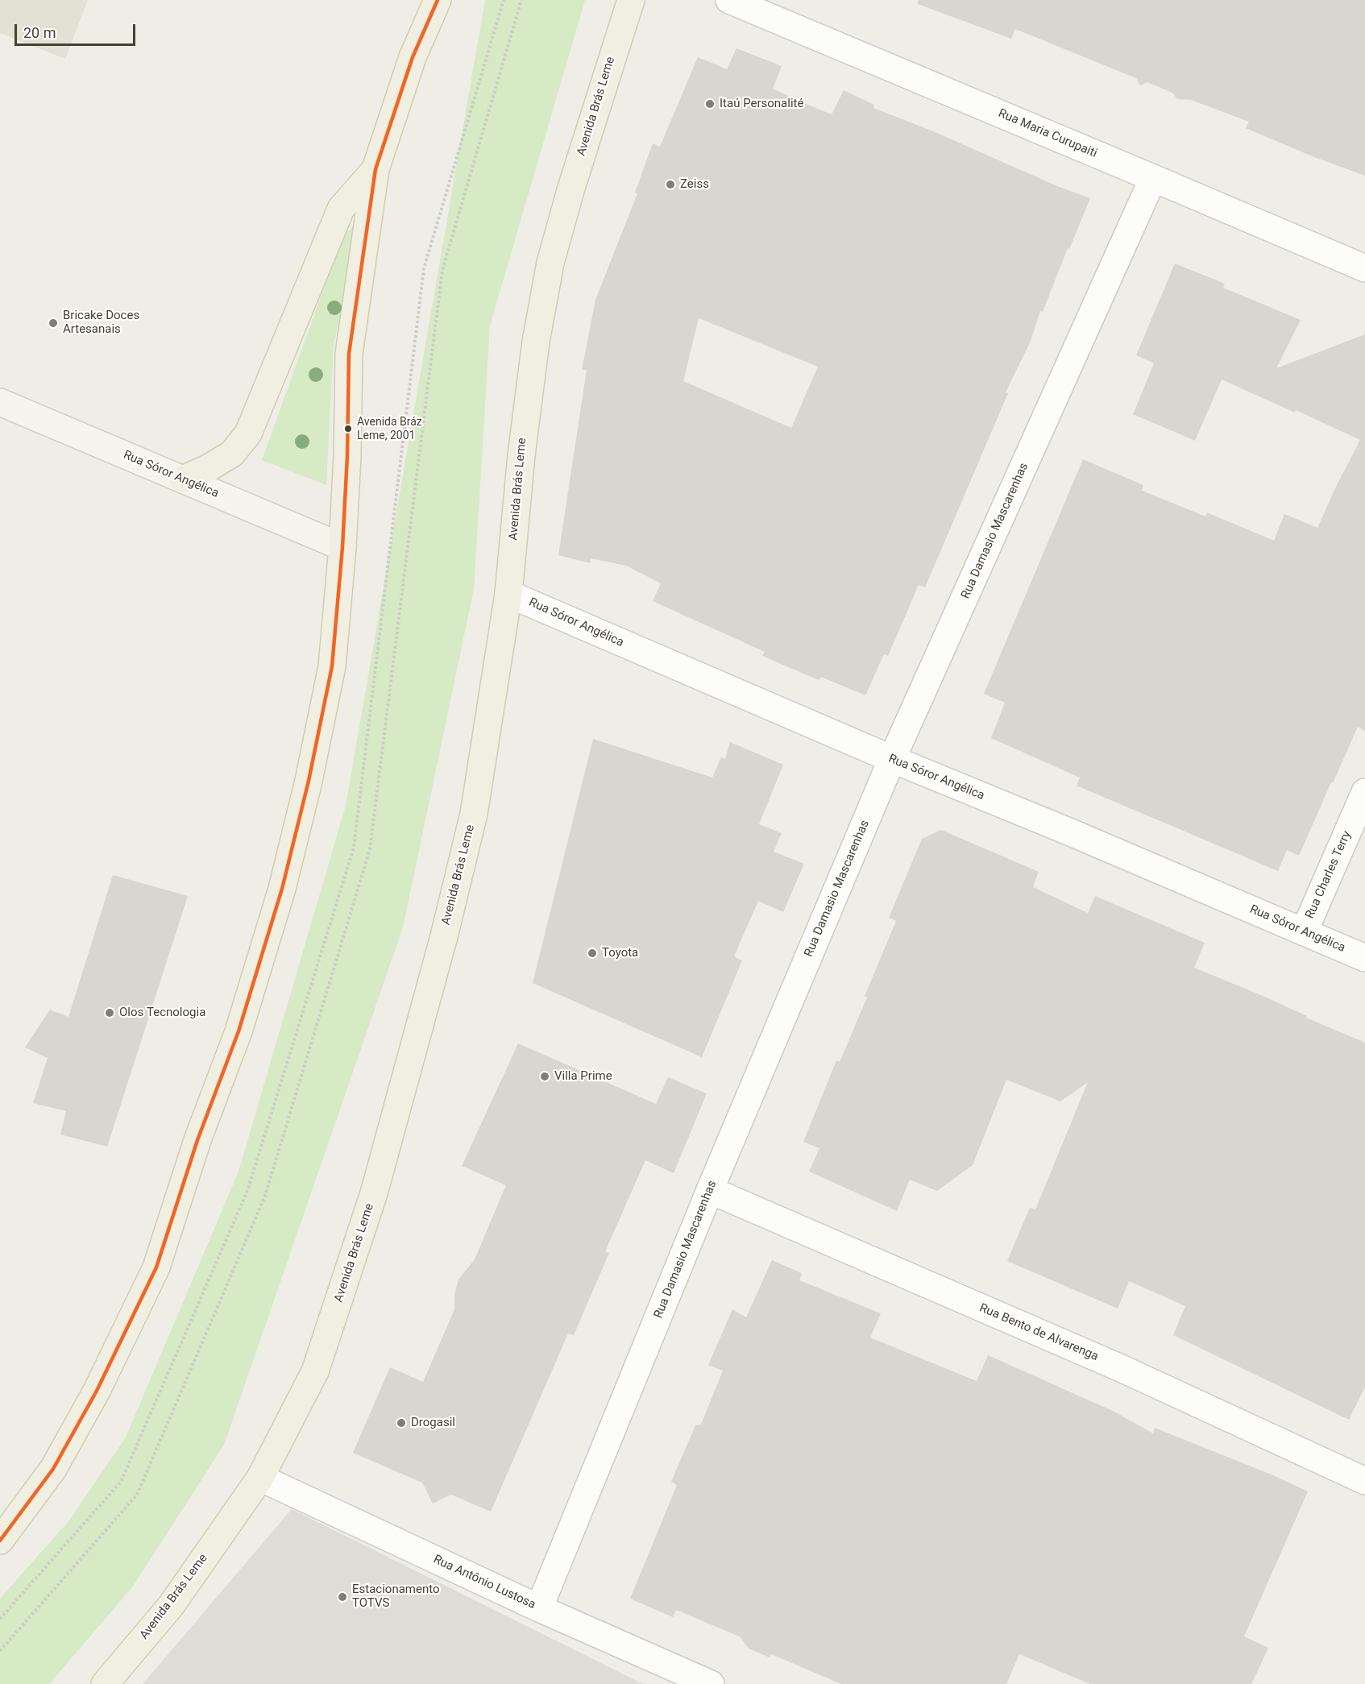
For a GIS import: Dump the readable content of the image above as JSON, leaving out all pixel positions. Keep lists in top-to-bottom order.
{
  "streets": {
    "main road": ["Avenida Brás Leme"],
    "street": [
      "Rua Maria Curupaiti",
      "Rua Sóror Angélica",
      "Rua Damasio Mascarenhas",
      "Rua Charles Terry",
      "Rua Bento de Alvarenga",
      "Rua Antônio Lustosa"
    ]
  },
  "crossings": [
    ["Avenida Brás Leme", "Rua Sóror Angélica"],
    ["Avenida Brás Leme", "Rua Antônio Lustosa"],
    ["Rua Maria Curupaiti", "Rua Damasio Mascarenhas"],
    ["Rua Sóror Angélica", "Rua Damasio Mascarenhas"],
    ["Rua Sóror Angélica", "Rua Charles Terry"],
    ["Rua Damasio Mascarenhas", "Rua Bento de Alvarenga"],
    ["Rua Damasio Mascarenhas", "Rua Antônio Lustosa"]
  ],
  "places": [
    "Itaú Personalité",
    "Zeiss",
    "Bricake Doces Artesanais",
    "Avenida Bráz Leme, 2001",
    "Toyota",
    "Olos Tecnologia",
    "Villa Prime",
    "Drogasil",
    "Estacionamento TOTVS"
  ],
  "scale_bar": "20 m"
}
